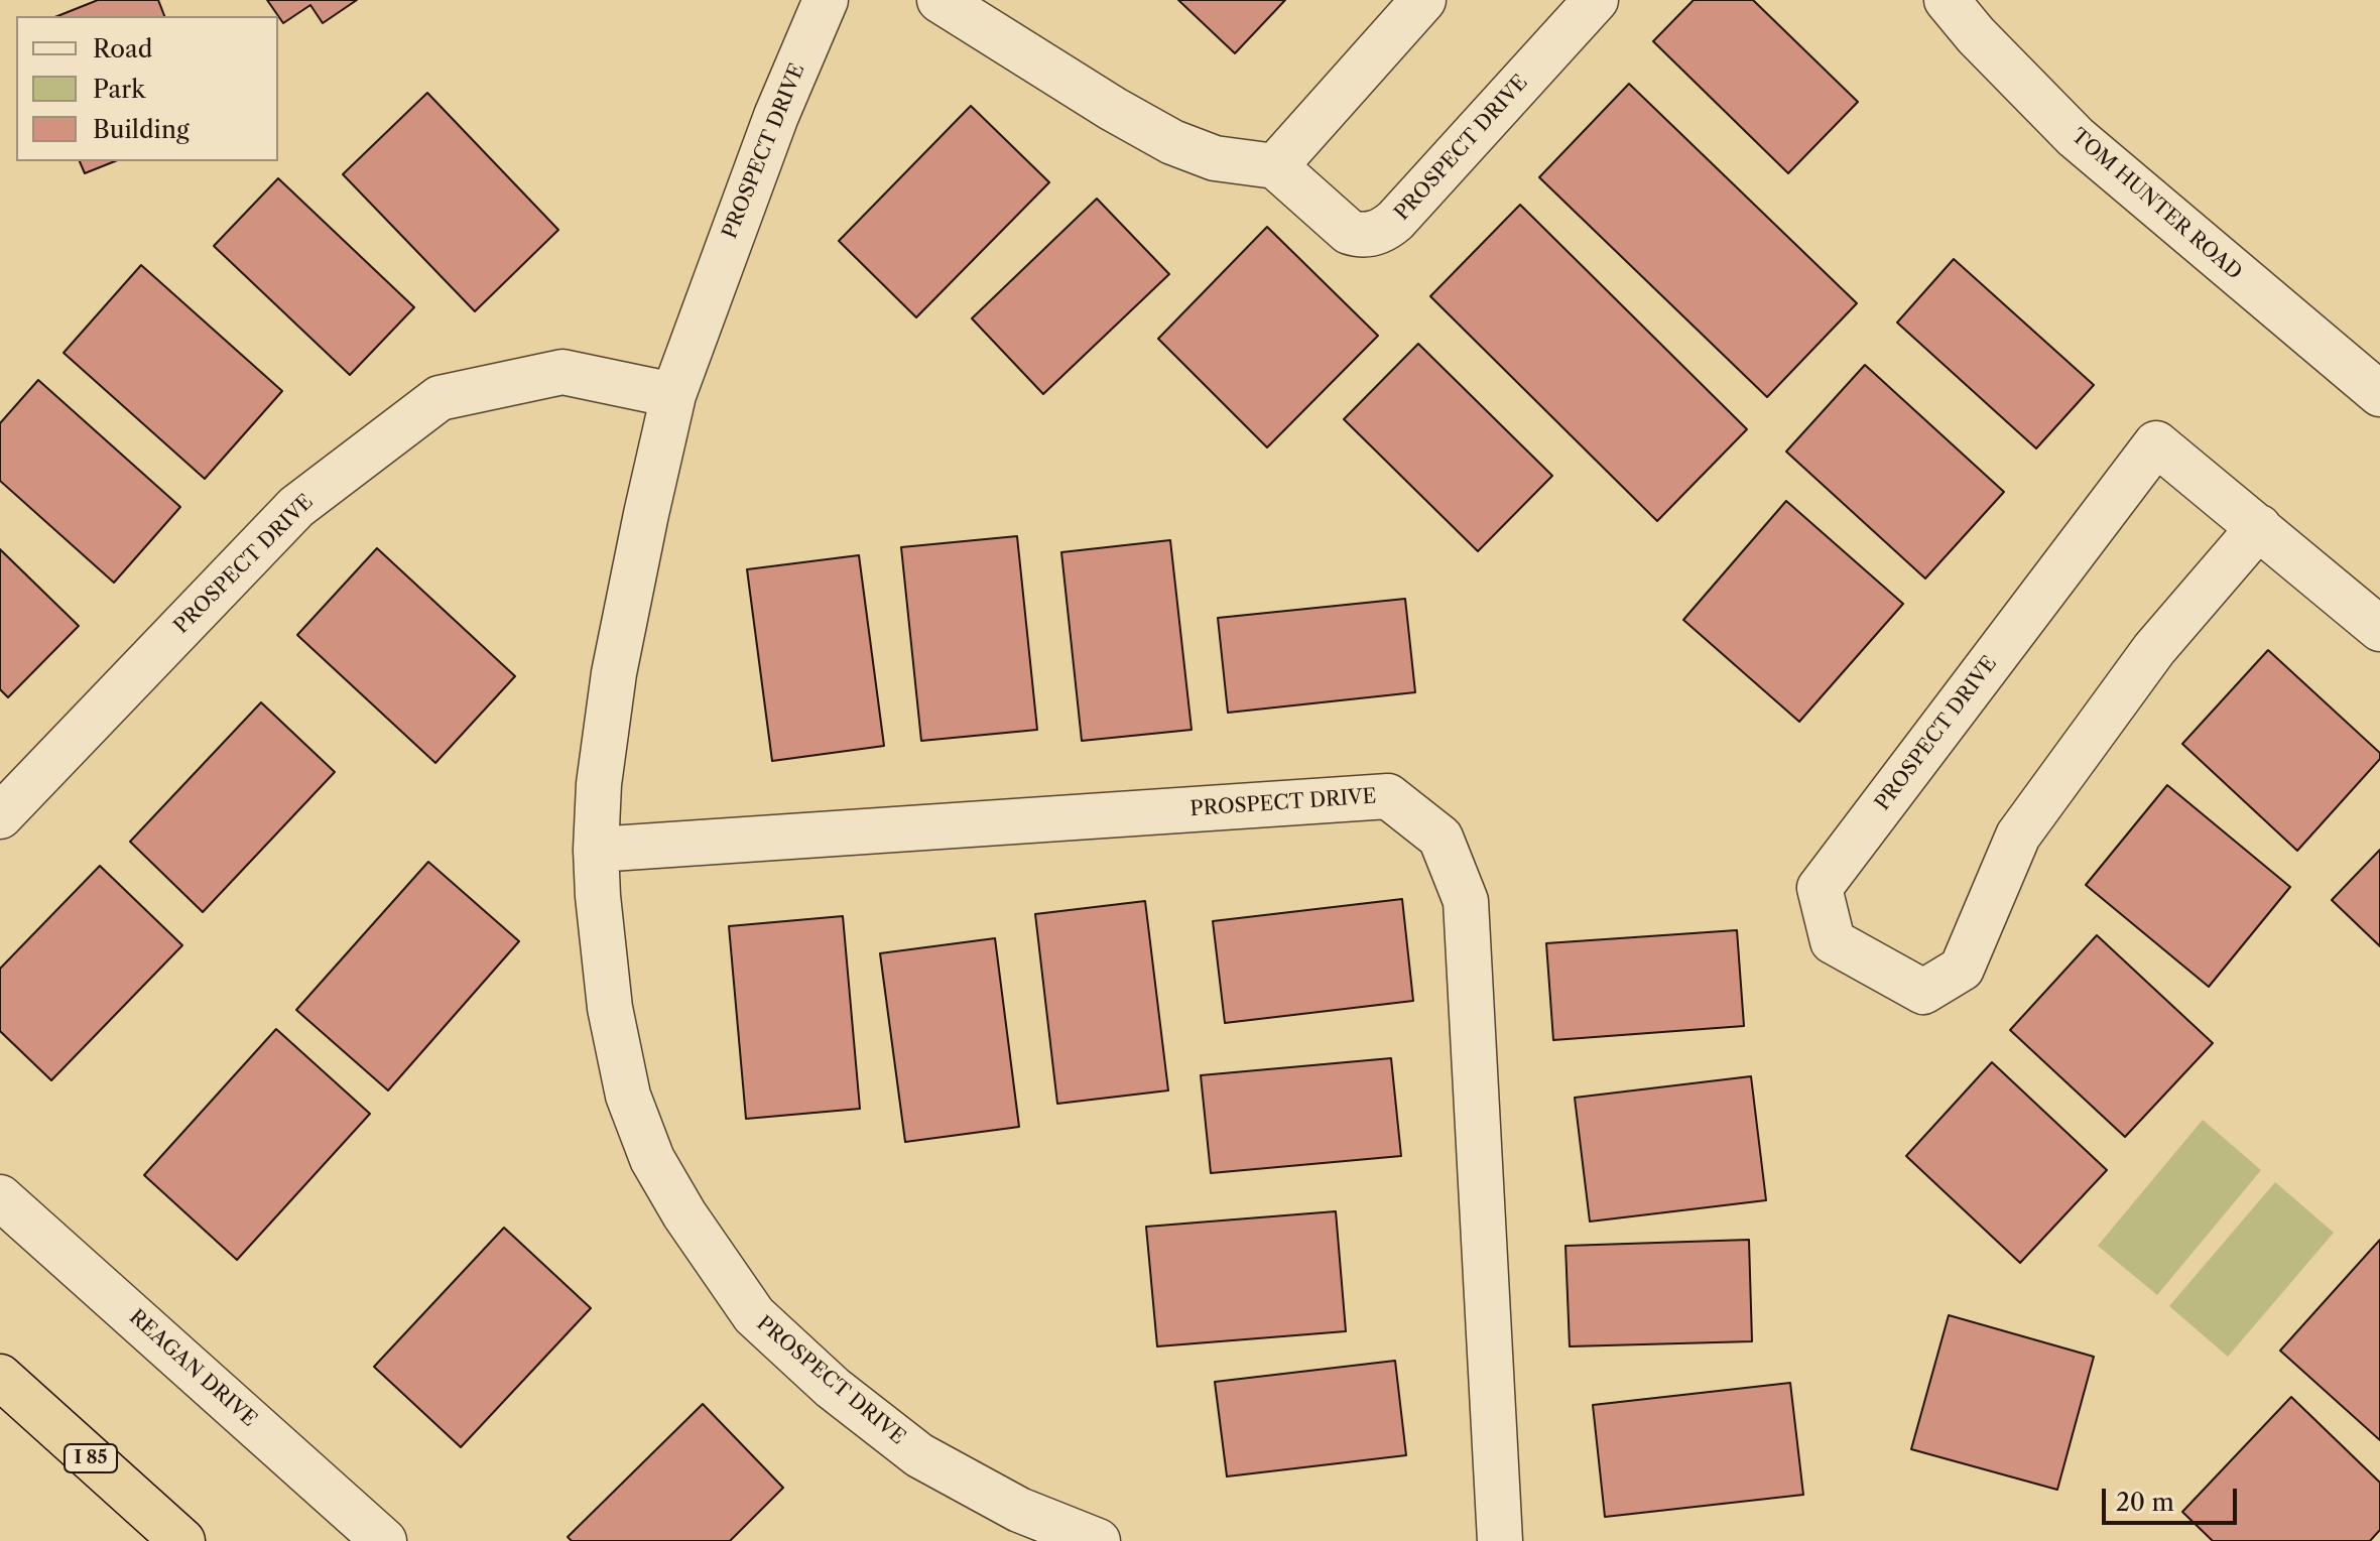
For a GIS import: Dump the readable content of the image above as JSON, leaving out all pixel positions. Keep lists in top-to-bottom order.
{
  "streets": {
    "highway": ["I 85"],
    "street": ["PROSPECT DRIVE", "TOM HUNTER ROAD", "REAGAN DRIVE"]
  },
  "legend": ["Road", "Park", "Building"],
  "scale_bar": "20 m"
}
